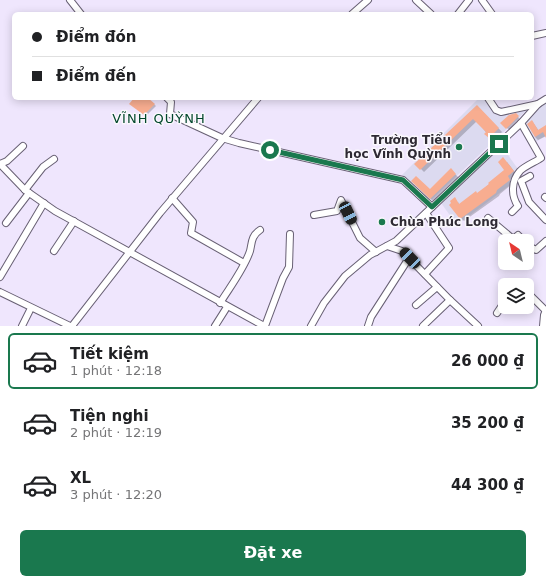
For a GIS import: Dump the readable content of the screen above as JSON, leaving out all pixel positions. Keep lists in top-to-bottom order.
{
  "districts": ["VĨNH QUỲNH"],
  "places": ["Trường Tiểu học Vĩnh Quỳnh", "Chùa Phúc Long"],
  "north": "top left",
  "page": {
    "banner": ["Điểm đón", "Điểm đến"],
    "list": [
      {
        "name": "Tiết kiệm",
        "note": "1 phút · 12:18",
        "value": "26 000 ₫"
      },
      {
        "name": "Tiện nghi",
        "note": "2 phút · 12:19",
        "value": "35 200 ₫"
      },
      {
        "name": "XL",
        "note": "3 phút · 12:20",
        "value": "44 300 ₫"
      }
    ],
    "buttons": "Đặt xe"
  }
}
